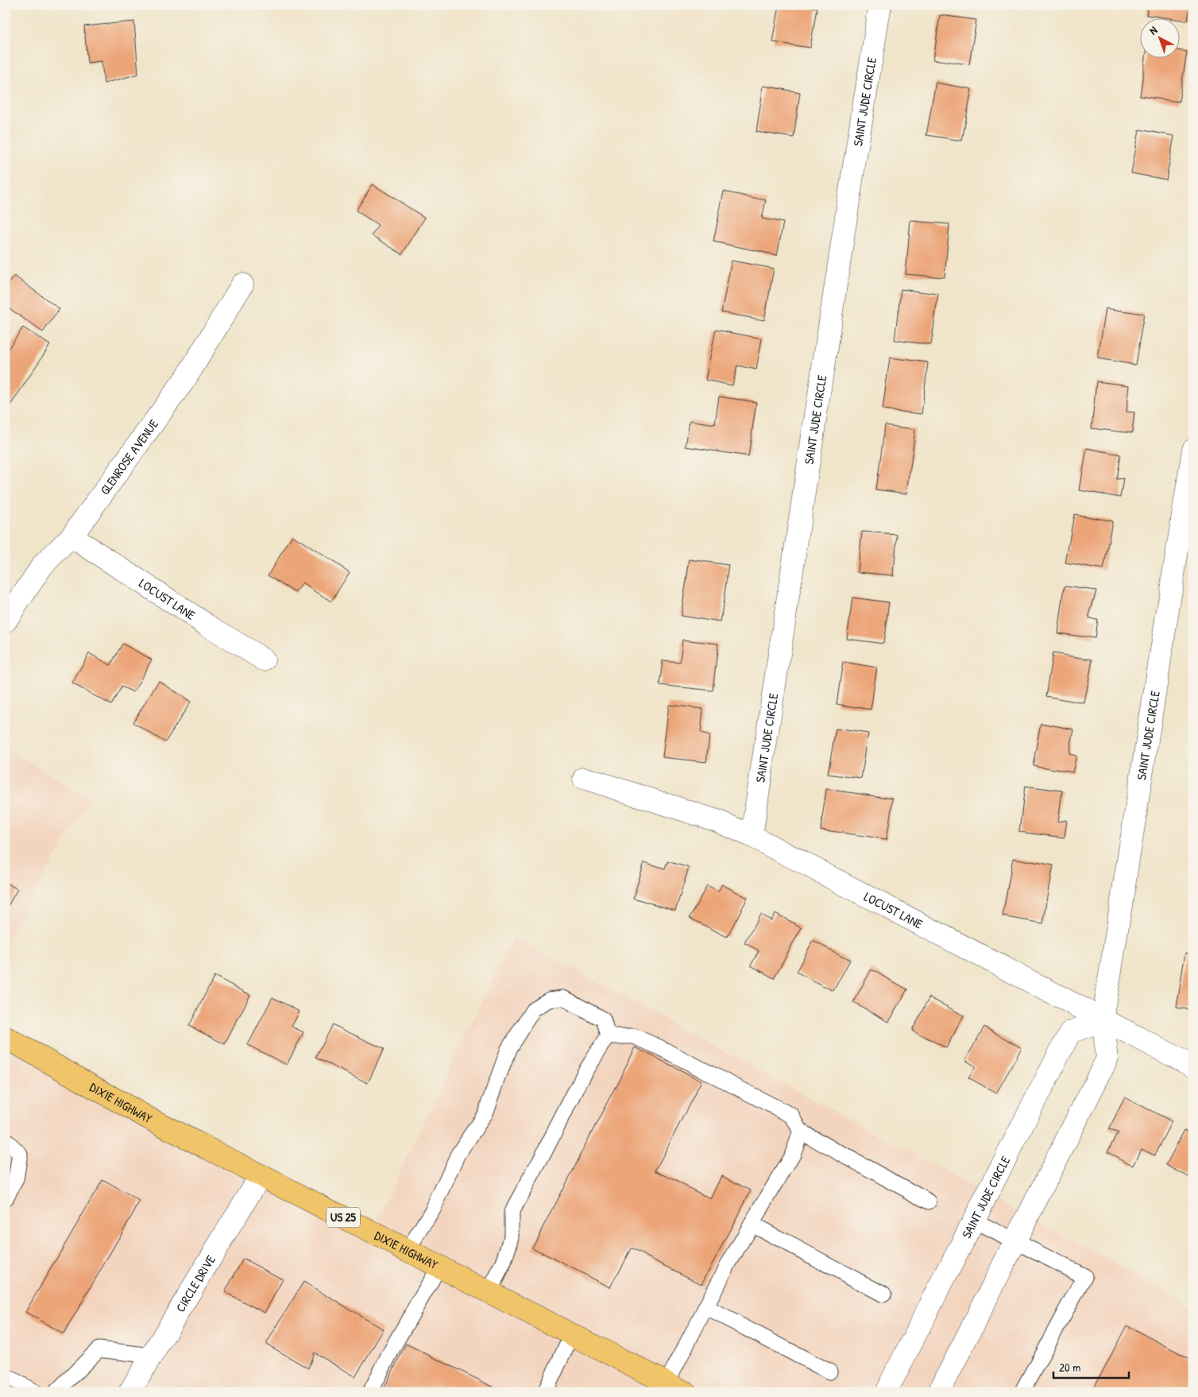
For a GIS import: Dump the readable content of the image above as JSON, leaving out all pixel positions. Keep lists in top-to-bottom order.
{
  "streets": {
    "main road": ["DIXIE HIGHWAY", "US 25"],
    "street": [
      "SAINT JUDE CIRCLE",
      "GLENROSE AVENUE",
      "LOCUST LANE",
      "CIRCLE DRIVE"
    ]
  },
  "crossings": [
    ["SAINT JUDE CIRCLE", "LOCUST LANE"],
    ["GLENROSE AVENUE", "LOCUST LANE"],
    ["DIXIE HIGHWAY", "CIRCLE DRIVE"]
  ],
  "scale_bar": "20 m",
  "north": "top left"
}
